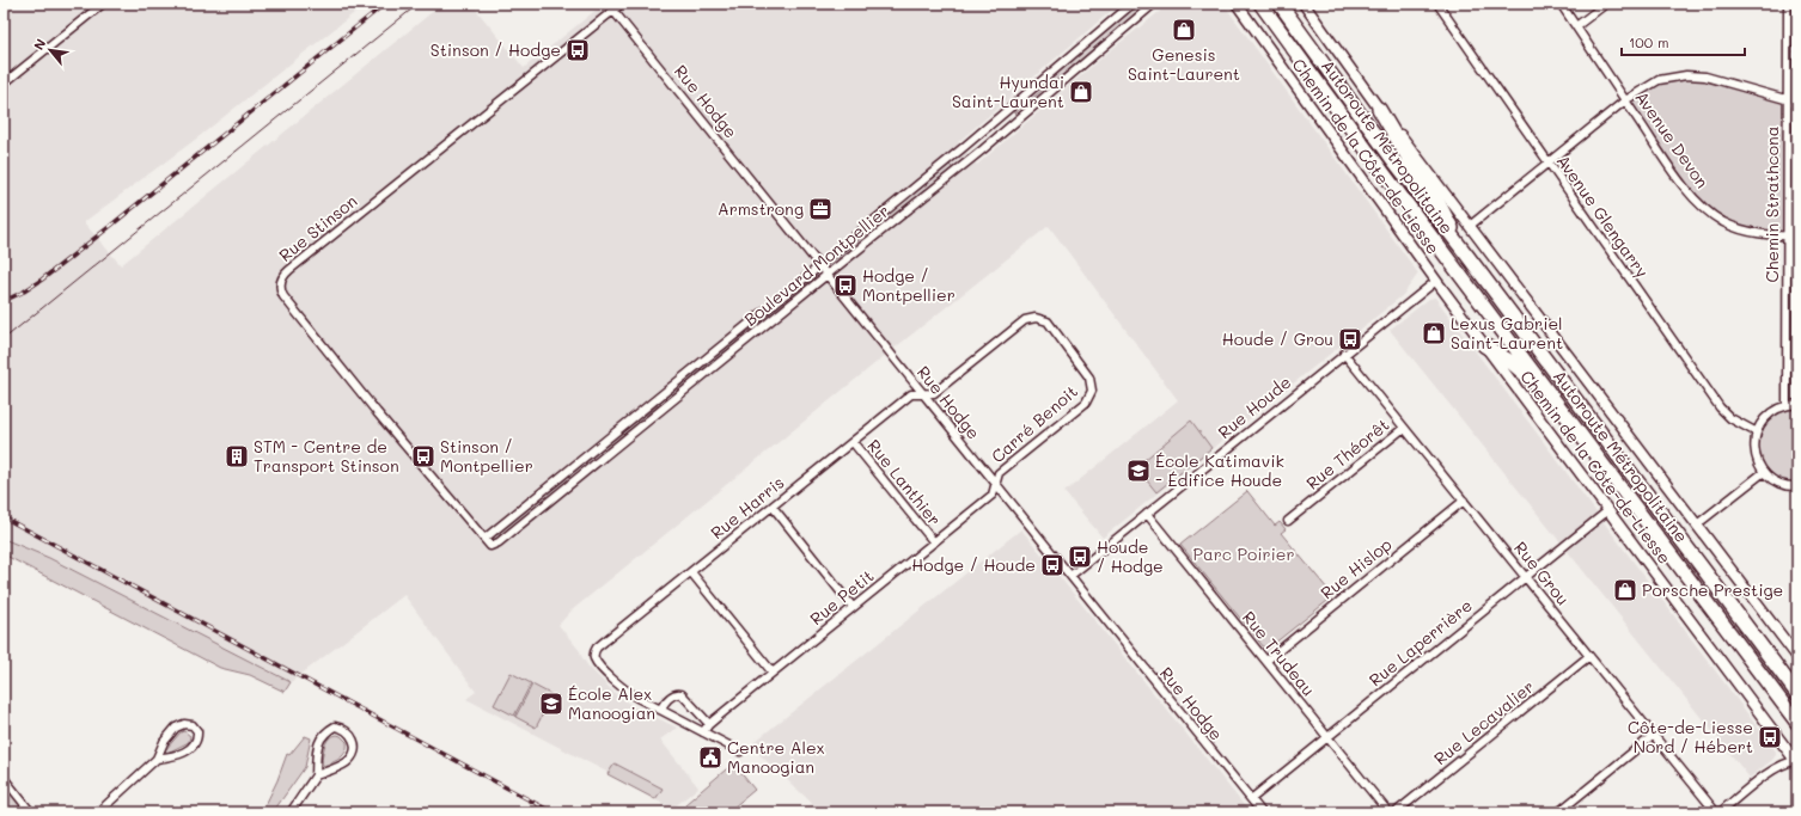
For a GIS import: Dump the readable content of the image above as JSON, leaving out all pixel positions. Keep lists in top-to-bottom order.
{
  "streets": {
    "highway": ["Autoroute Métropolitaine"],
    "main road": ["Chemin de la Côte-de-Liesse"],
    "street": [
      "Rue Hodge",
      "Avenue Devon",
      "Chemin Strathcona",
      "Avenue Glengarry",
      "Rue Stinson",
      "Boulevard Montpellier",
      "Rue Houde",
      "Carré Benoit",
      "Rue Théorêt",
      "Rue Lanthier",
      "Rue Harris",
      "Rue Hislop",
      "Rue Grou",
      "Rue Petit",
      "Rue Laperrière",
      "Rue Trudeau",
      "Rue Lecavalier"
    ]
  },
  "crossings": [
    ["Rue Hodge", "Rue Stinson"],
    ["Rue Hodge", "Boulevard Montpellier"],
    ["Rue Hodge", "Rue Houde"],
    ["Rue Hodge", "Carré Benoit"],
    ["Rue Hodge", "Rue Harris"],
    ["Rue Hodge", "Rue Petit"],
    ["Rue Hodge", "Rue Laperrière"],
    ["Avenue Devon", "Chemin Strathcona"],
    ["Chemin de la Côte-de-Liesse", "Rue Houde"],
    ["Chemin de la Côte-de-Liesse", "Rue Laperrière"],
    ["Rue Stinson", "Boulevard Montpellier"],
    ["Rue Houde", "Rue Grou"],
    ["Rue Houde", "Rue Trudeau"],
    ["Carré Benoit", "Rue Harris"],
    ["Carré Benoit", "Rue Petit"],
    ["Rue Théorêt", "Rue Grou"],
    ["Rue Lanthier", "Rue Harris"],
    ["Rue Lanthier", "Rue Petit"],
    ["Rue Hislop", "Rue Grou"],
    ["Rue Hislop", "Rue Trudeau"],
    ["Rue Grou", "Rue Laperrière"],
    ["Rue Grou", "Rue Lecavalier"],
    ["Rue Laperrière", "Rue Trudeau"]
  ],
  "parks": ["Parc Poirier"],
  "places": {
    "shop": [
      "Genesis Saint-Laurent",
      "Hyundai Saint-Laurent",
      "Lexus Gabriel Saint-Laurent",
      "Porsche Prestige"
    ],
    "bus stop": [
      "Stinson / Hodge",
      "Hodge / Montpellier",
      "Houde / Grou",
      "Stinson / Montpellier",
      "Houde / Hodge",
      "Hodge / Houde",
      "Côte-de-Liesse Nord / Hébert"
    ],
    "office": ["Armstrong"],
    "building": ["STM - Centre de Transport Stinson"],
    "school or university": ["École Katimavik - Édifice Houde", "École Alex Manoogian"],
    "public building": ["Centre Alex Manoogian"]
  },
  "scale_bar": "100 m",
  "north": "top left"
}
